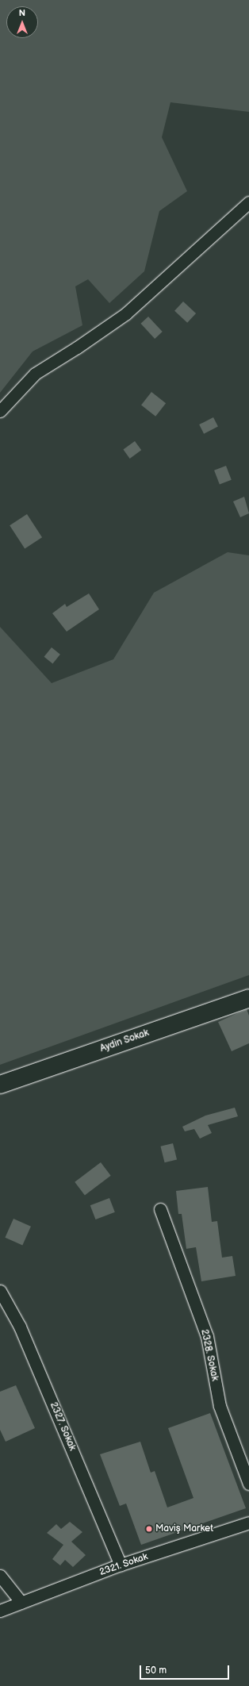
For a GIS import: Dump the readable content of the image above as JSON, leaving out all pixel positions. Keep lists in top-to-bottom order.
{
  "streets": {
    "street": [
      "Aydin Sokak",
      "2328. Sokak",
      "2327. Sokak",
      "2321. Sokak"
    ]
  },
  "crossings": [
    ["2327. Sokak", "2321. Sokak"]
  ],
  "places": ["Maviş Market"],
  "scale_bar": "50 m",
  "north": "top"
}
